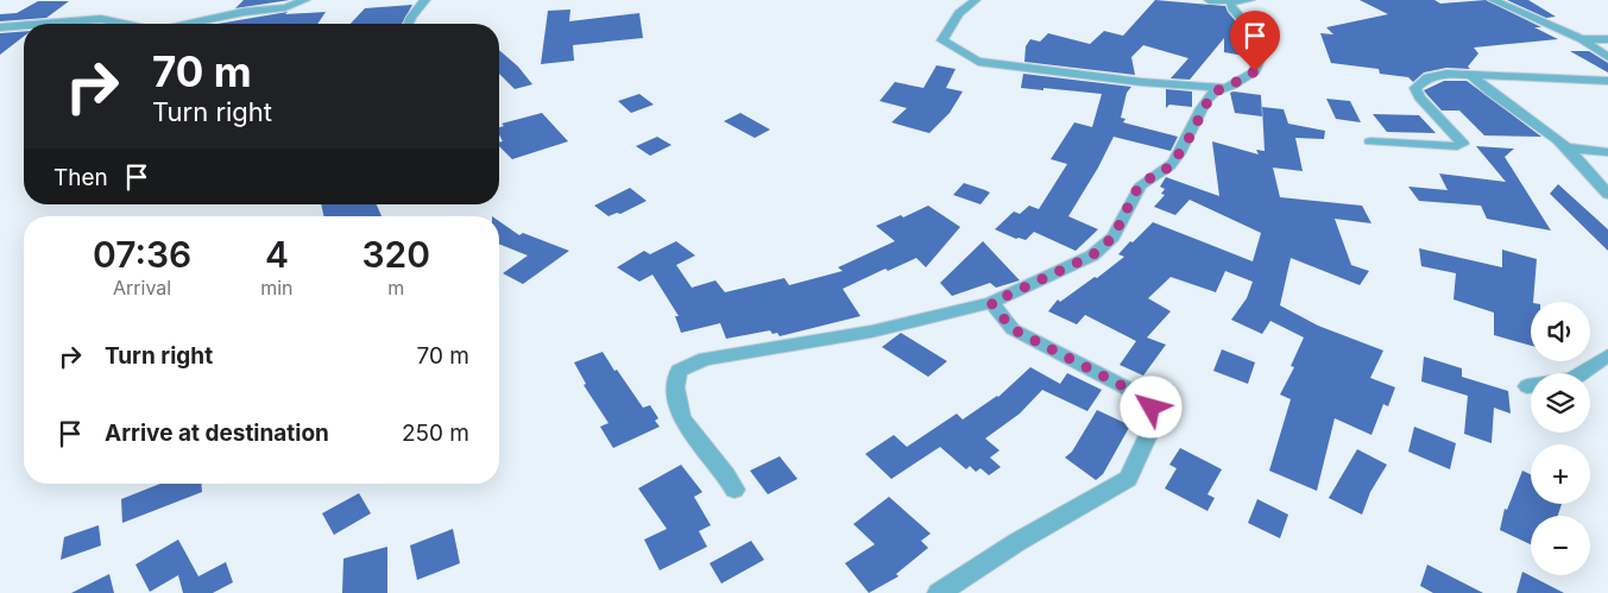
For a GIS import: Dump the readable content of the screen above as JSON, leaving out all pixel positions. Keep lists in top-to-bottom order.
{
  "page": {
    "turn": ["70 m", "Turn right"],
    "then": "Then",
    "eta": [
      "07:36",
      "Arrival",
      "4",
      "min",
      "320",
      "m"
    ],
    "map_buttons": ["+", "−"],
    "list": [
      {
        "name": "Turn right",
        "value": "70 m"
      },
      {
        "name": "Arrive at destination",
        "value": "250 m"
      }
    ]
  }
}
